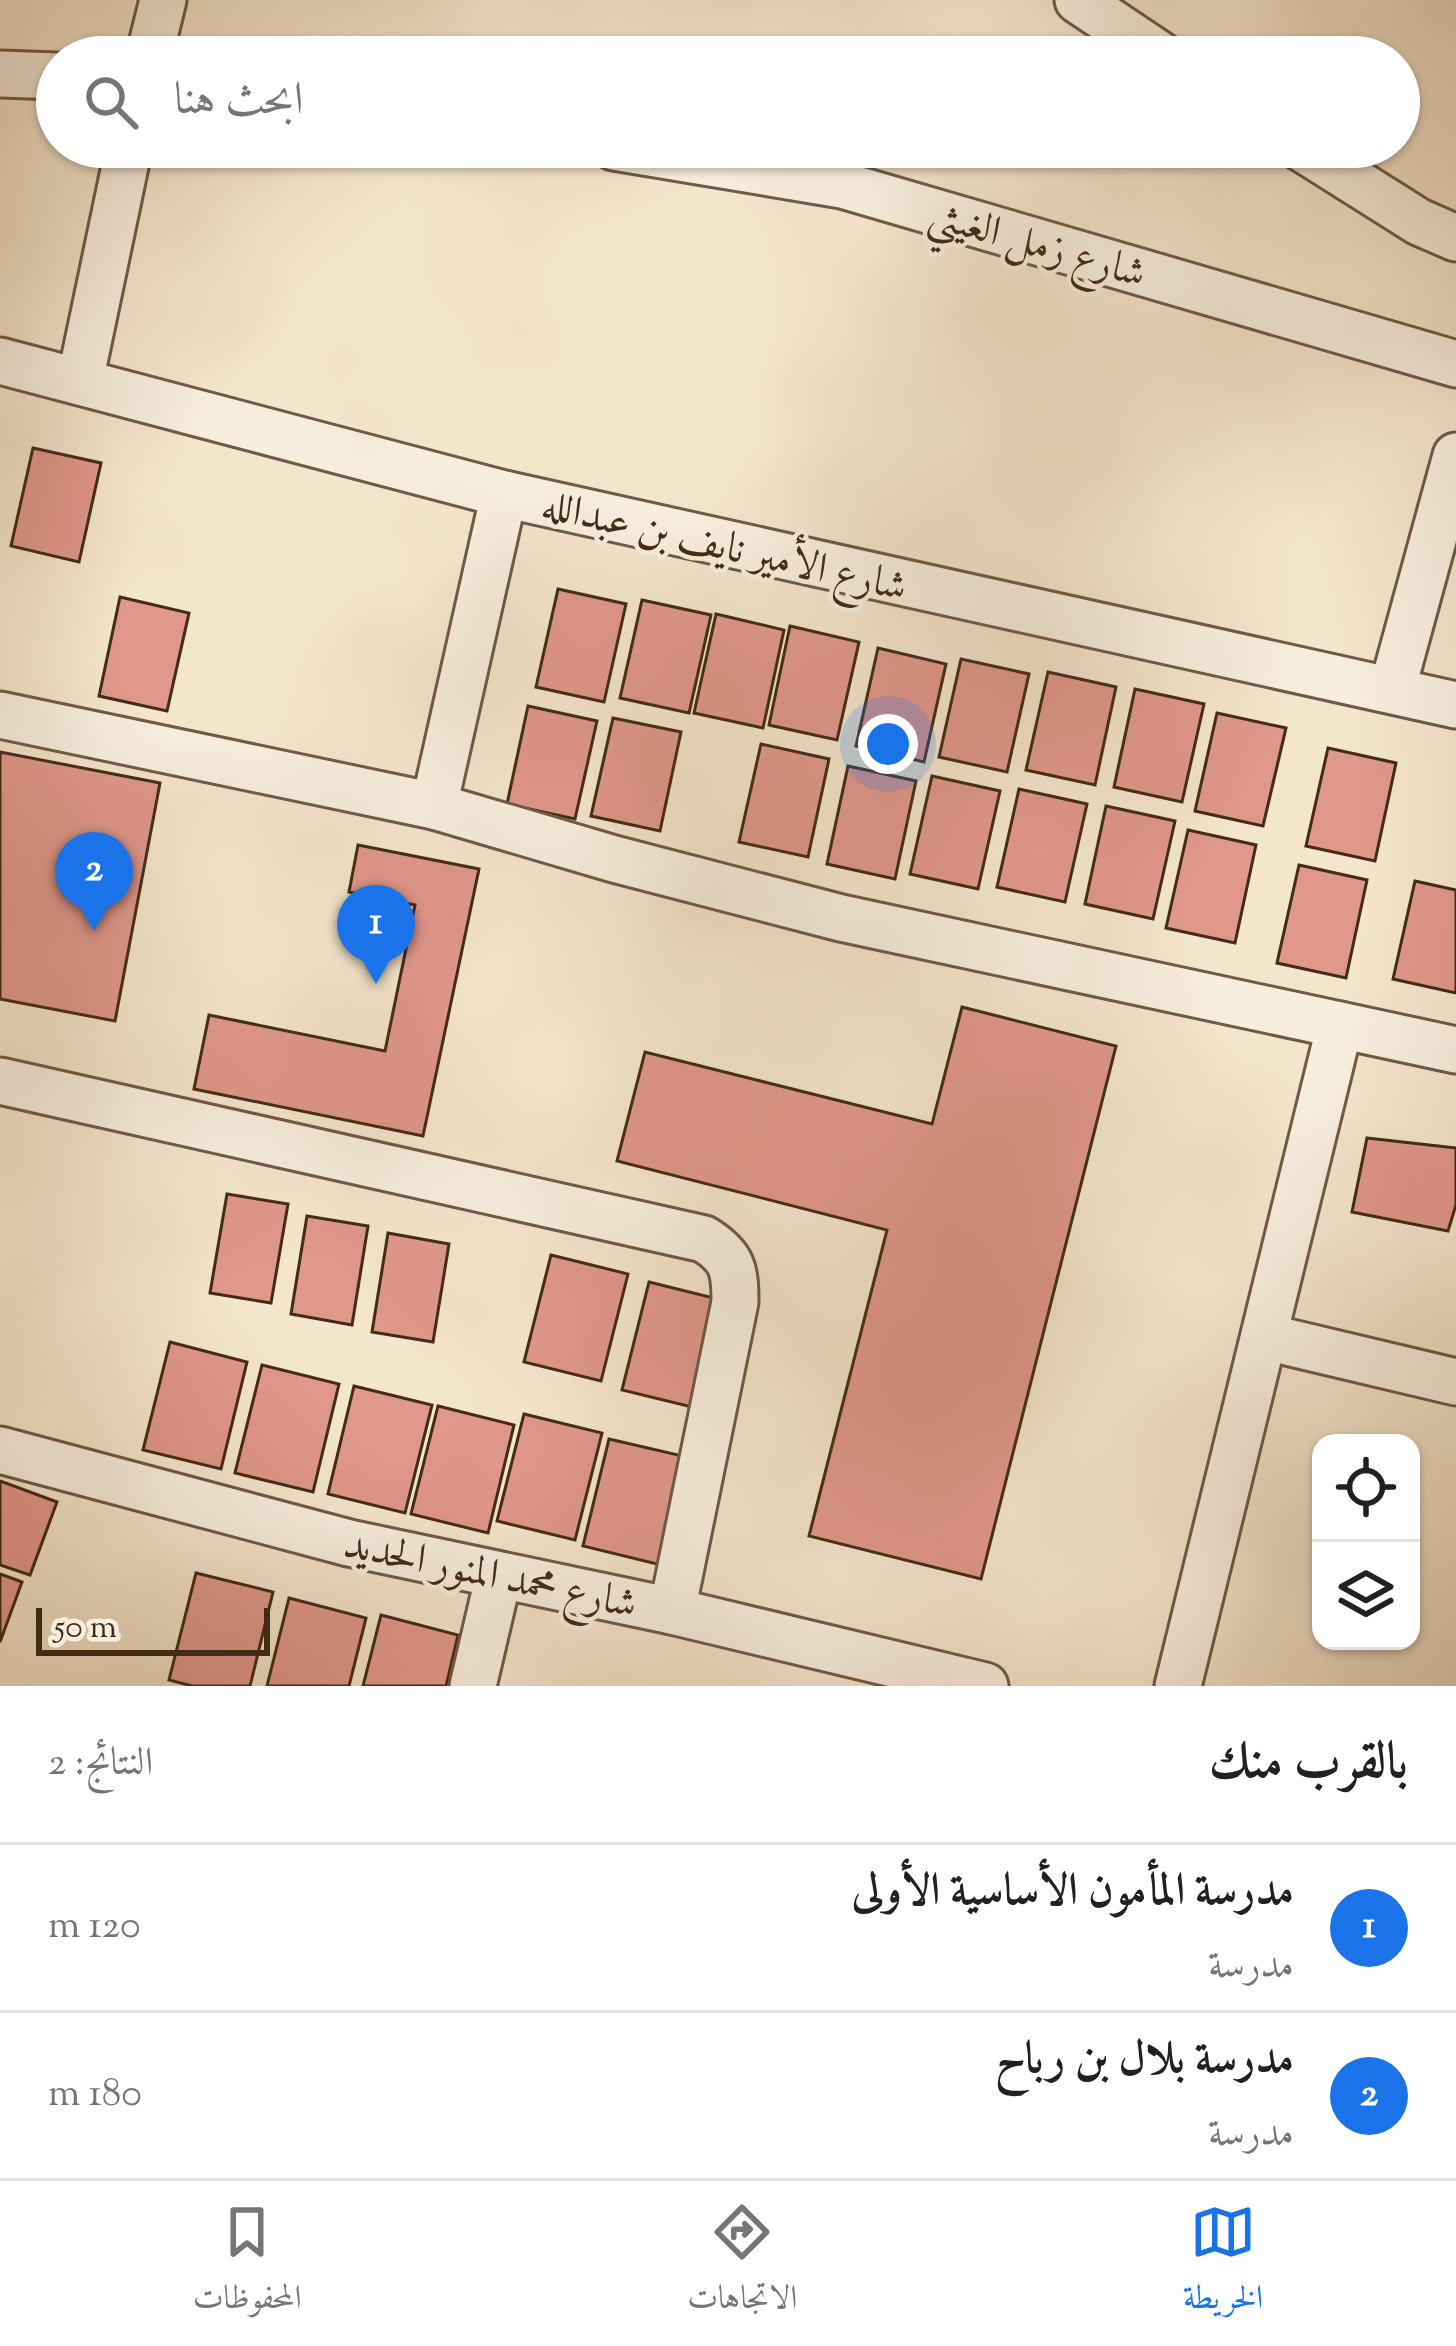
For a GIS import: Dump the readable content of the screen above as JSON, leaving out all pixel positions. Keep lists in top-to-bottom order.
{
  "streets": {
    "street": ["شارع زمل الغيثي", "شارع الأمير نايف بن عبدالله", "شارع محمد المنور الحديد"]
  },
  "scale_bar": "50 m",
  "page": {
    "search": "ابحث هنا",
    "pins": ["2", "1"],
    "scale": "50 m",
    "heading": ["بالقرب منك", "النتائج: 2"],
    "list": [
      {
        "mark": "1",
        "name": "مدرسة المأمون الأساسية الأولى",
        "note": "مدرسة",
        "value": "120 m"
      },
      {
        "mark": "2",
        "name": "مدرسة بلال بن رباح",
        "note": "مدرسة",
        "value": "180 m"
      }
    ],
    "nav": ["الخريطة", "الاتجاهات", "المحفوظات"]
  }
}
